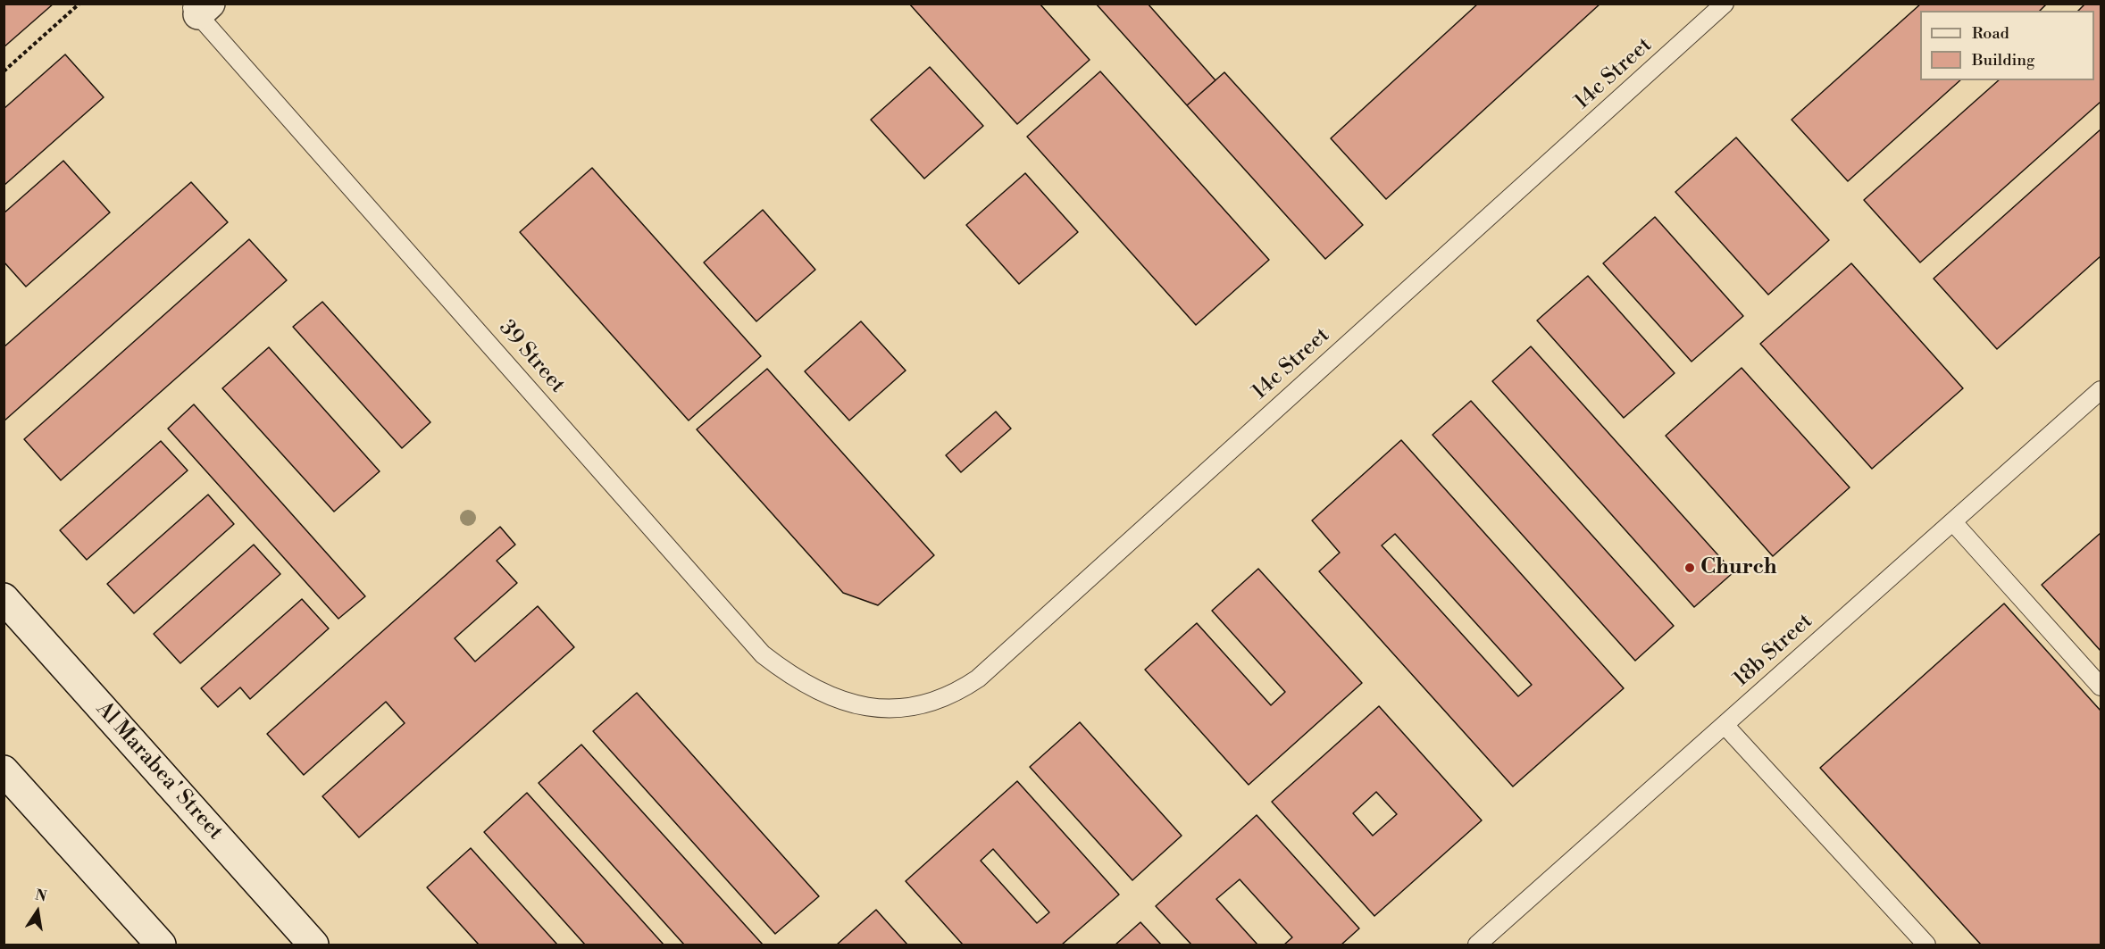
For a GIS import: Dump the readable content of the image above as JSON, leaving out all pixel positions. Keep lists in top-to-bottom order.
{
  "streets": {
    "main road": ["Al Marabea' Street"],
    "lane": ["14c Street", "39 Street", "18b Street"]
  },
  "crossings": [
    ["14c Street", "39 Street"]
  ],
  "places": ["Church"],
  "legend": ["Road", "Building"],
  "north": "top"
}
